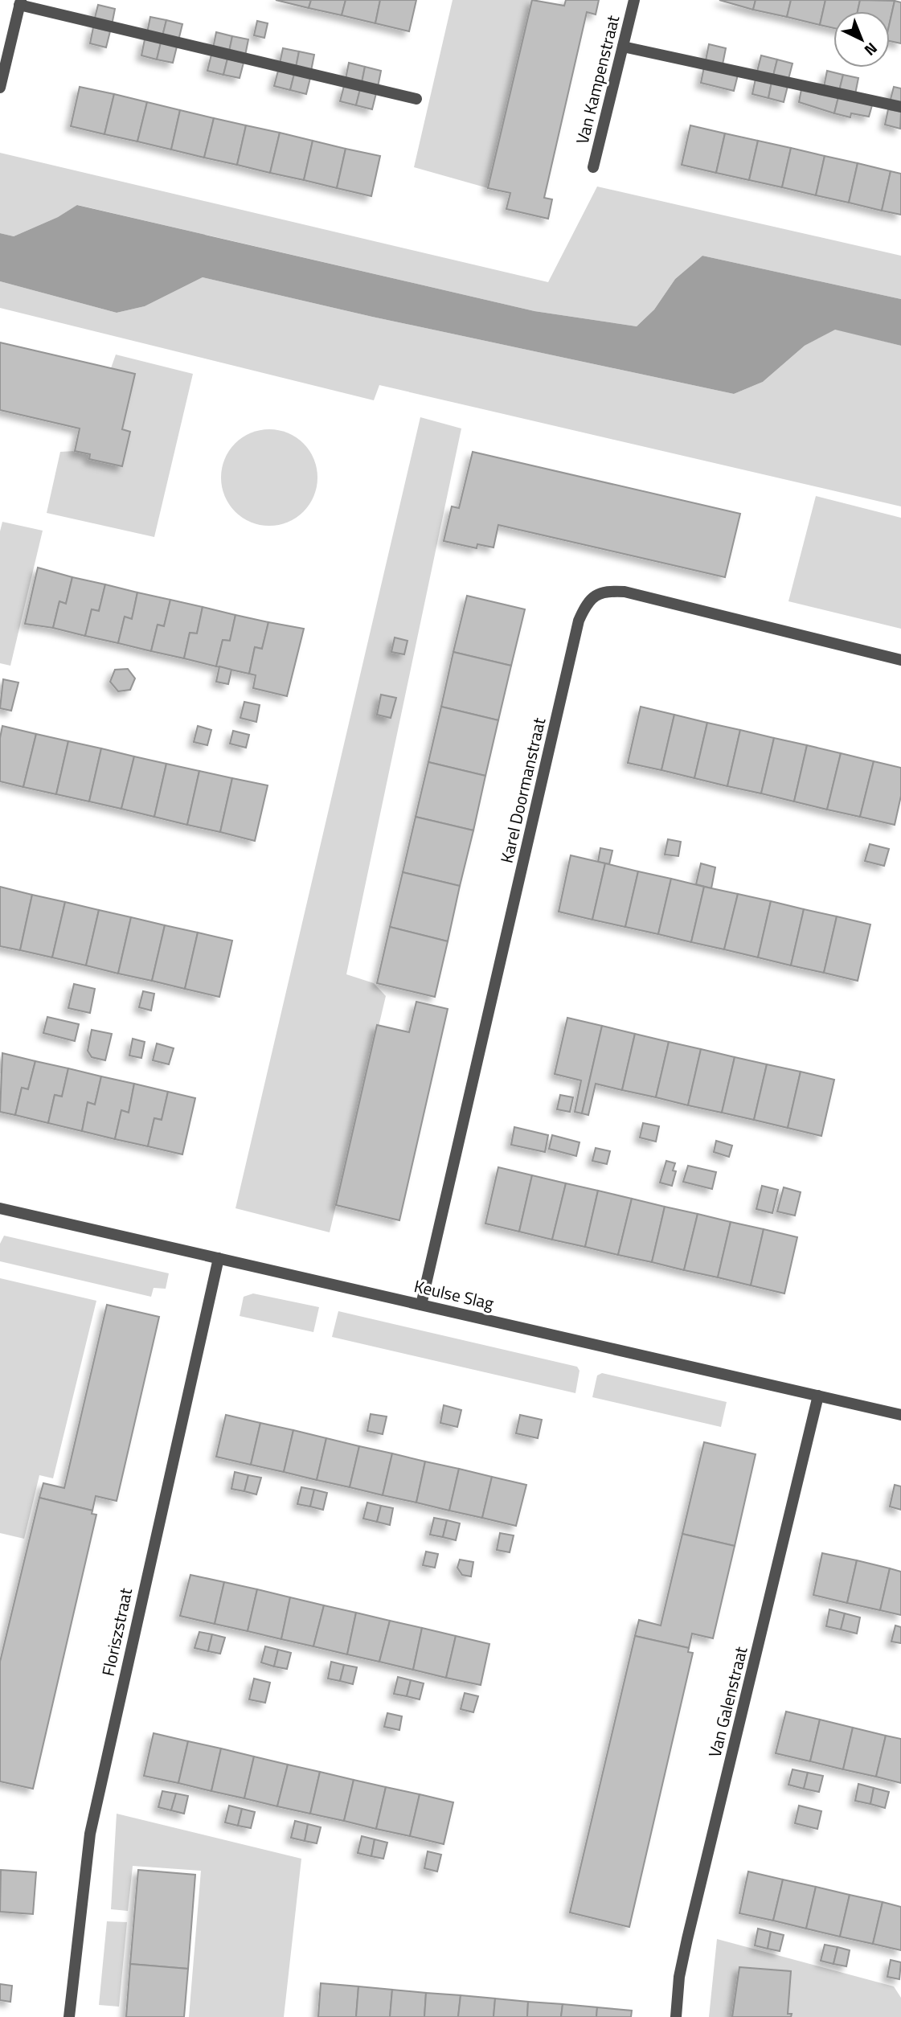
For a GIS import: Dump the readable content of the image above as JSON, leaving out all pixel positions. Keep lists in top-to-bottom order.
{
  "streets": {
    "street": [
      "Van Kampenstraat",
      "Karel Doormanstraat",
      "Keulse Slag",
      "Floriszstraat",
      "Van Galenstraat"
    ]
  },
  "crossings": [
    ["Karel Doormanstraat", "Keulse Slag"],
    ["Keulse Slag", "Floriszstraat"],
    ["Keulse Slag", "Van Galenstraat"]
  ],
  "north": "bottom right"
}
